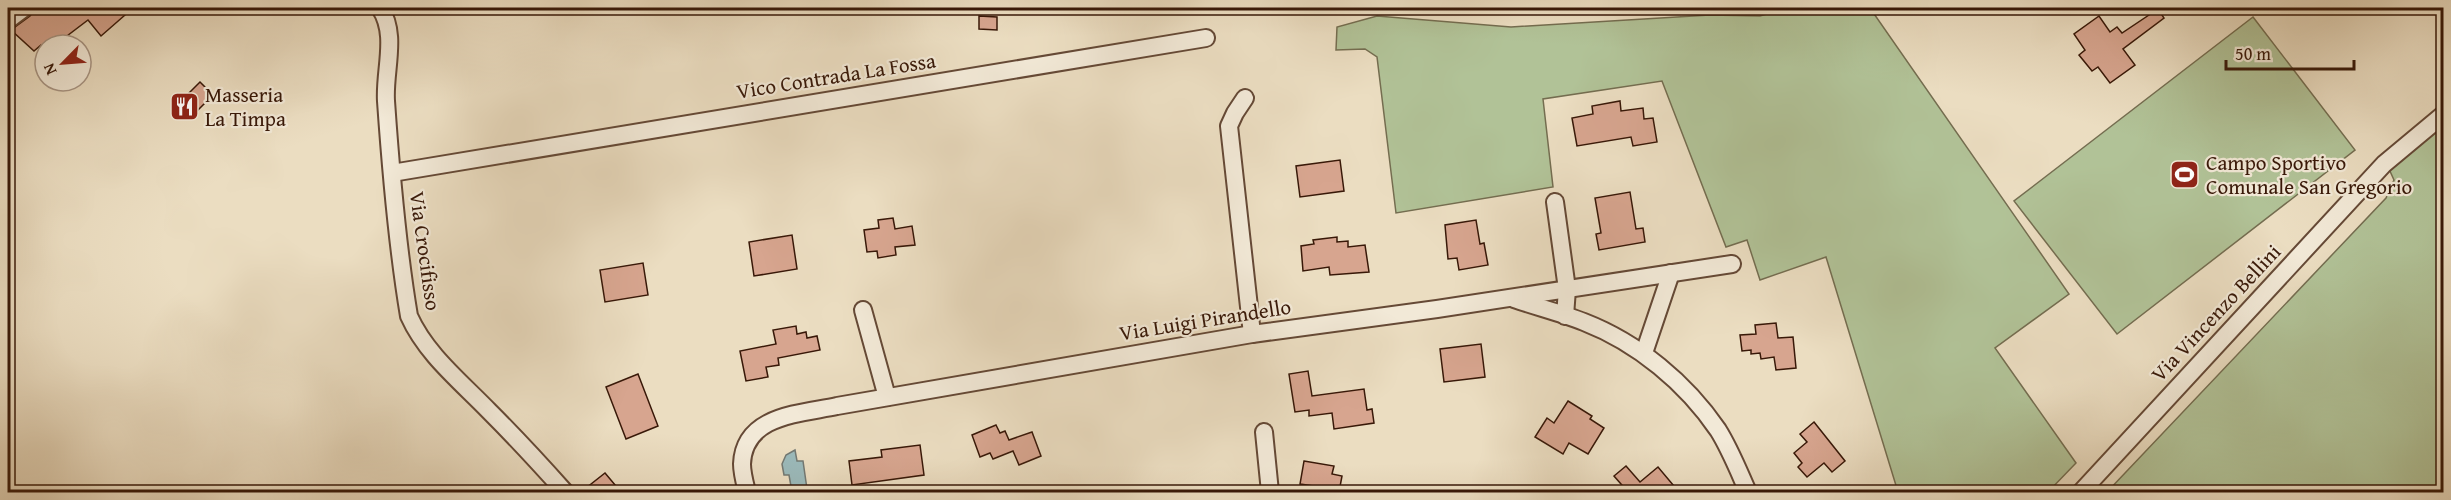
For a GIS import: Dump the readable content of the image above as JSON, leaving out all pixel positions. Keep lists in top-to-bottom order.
{
  "streets": {
    "street": [
      "Vico Contrada La Fossa",
      "Via Crocifisso",
      "Via Vincenzo Bellini",
      "Via Luigi Pirandello"
    ]
  },
  "crossings": [
    ["Vico Contrada La Fossa", "Via Crocifisso"]
  ],
  "places": {
    "restaurant": ["Masseria La Timpa"],
    "sports": ["Campo Sportivo Comunale San Gregorio"]
  },
  "scale_bar": "50 m",
  "north": "bottom left"
}
